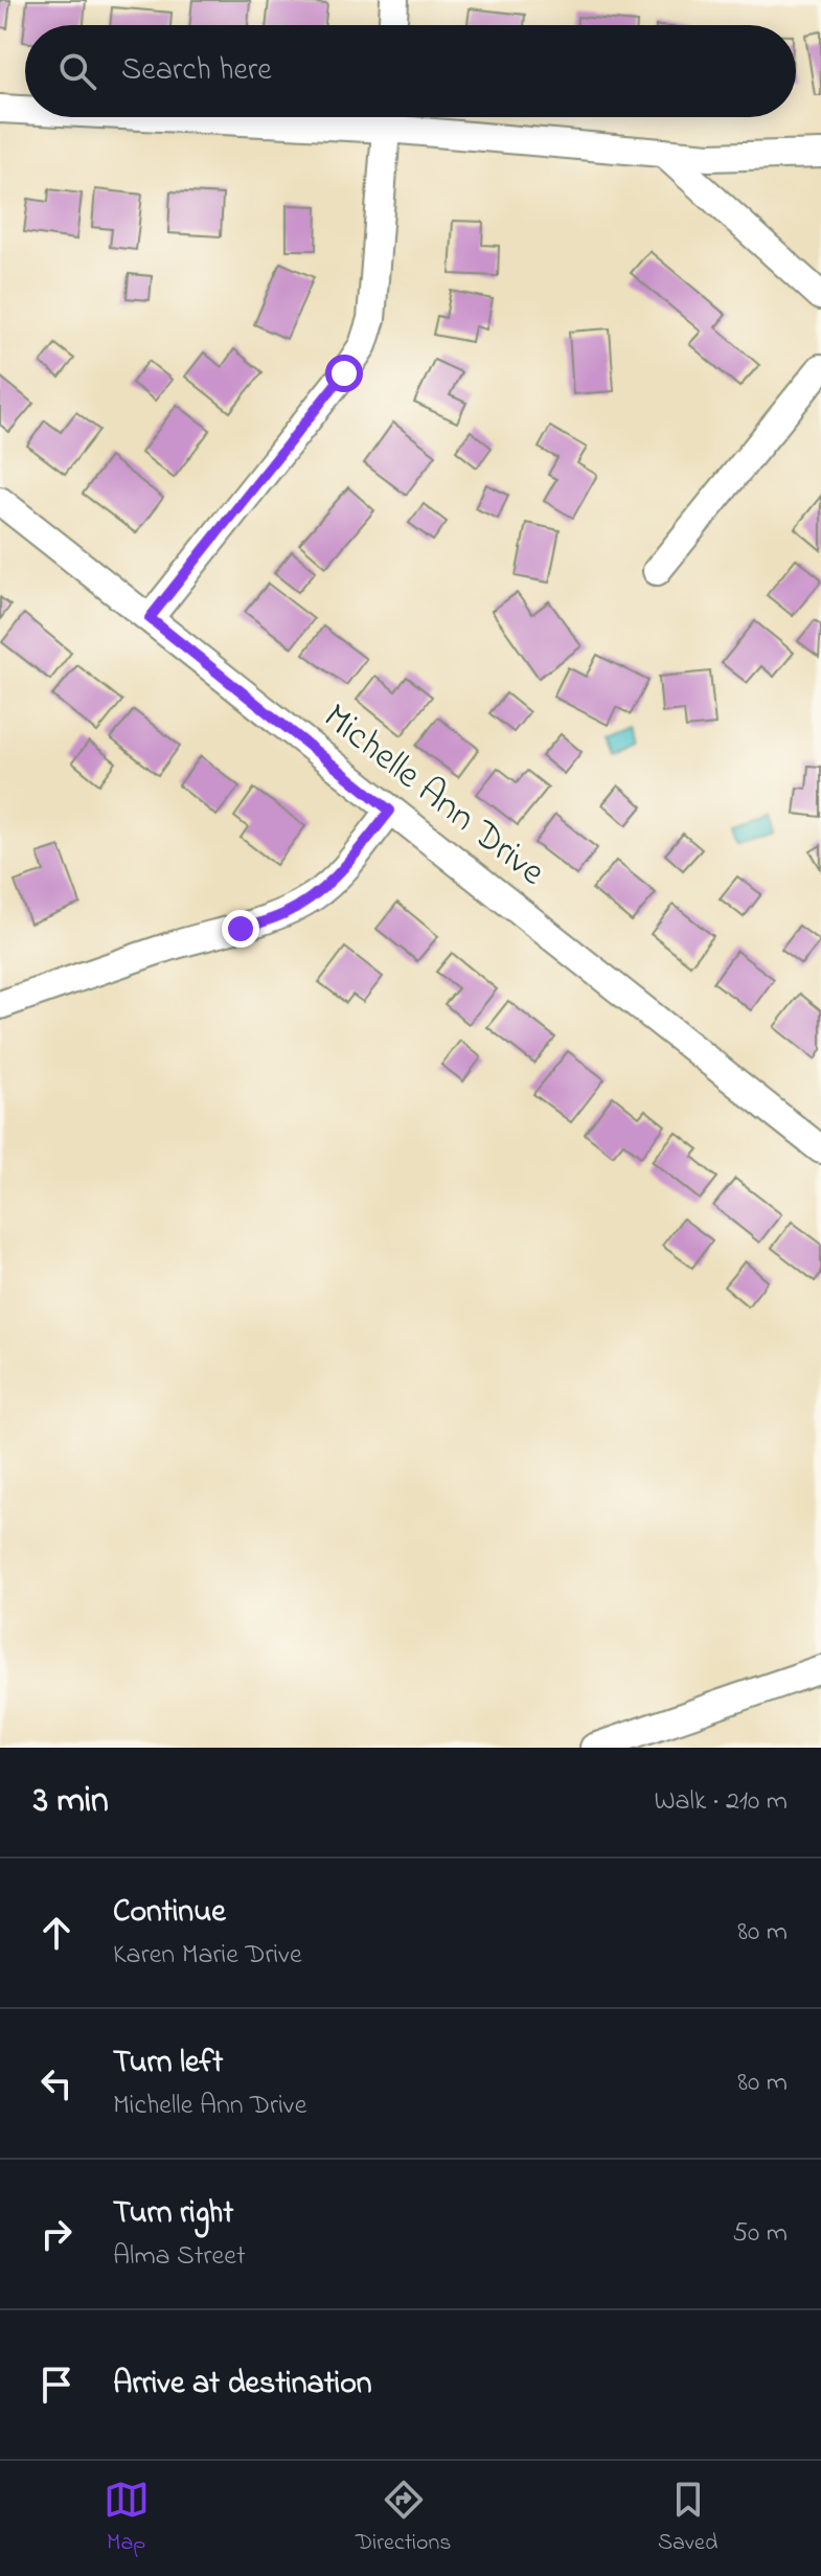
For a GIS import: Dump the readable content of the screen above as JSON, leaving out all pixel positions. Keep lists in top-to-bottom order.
{
  "streets": {
    "street": ["Michelle Ann Drive"]
  },
  "page": {
    "search": "Search here",
    "heading": ["3 min", "Walk · 210 m"],
    "list": [
      ["Continue", "Karen Marie Drive", "80 m"],
      ["Turn left", "Michelle Ann Drive", "80 m"],
      ["Turn right", "Alma Street", "50 m"],
      "Arrive at destination"
    ],
    "nav": ["Map", "Directions", "Saved"]
  }
}
